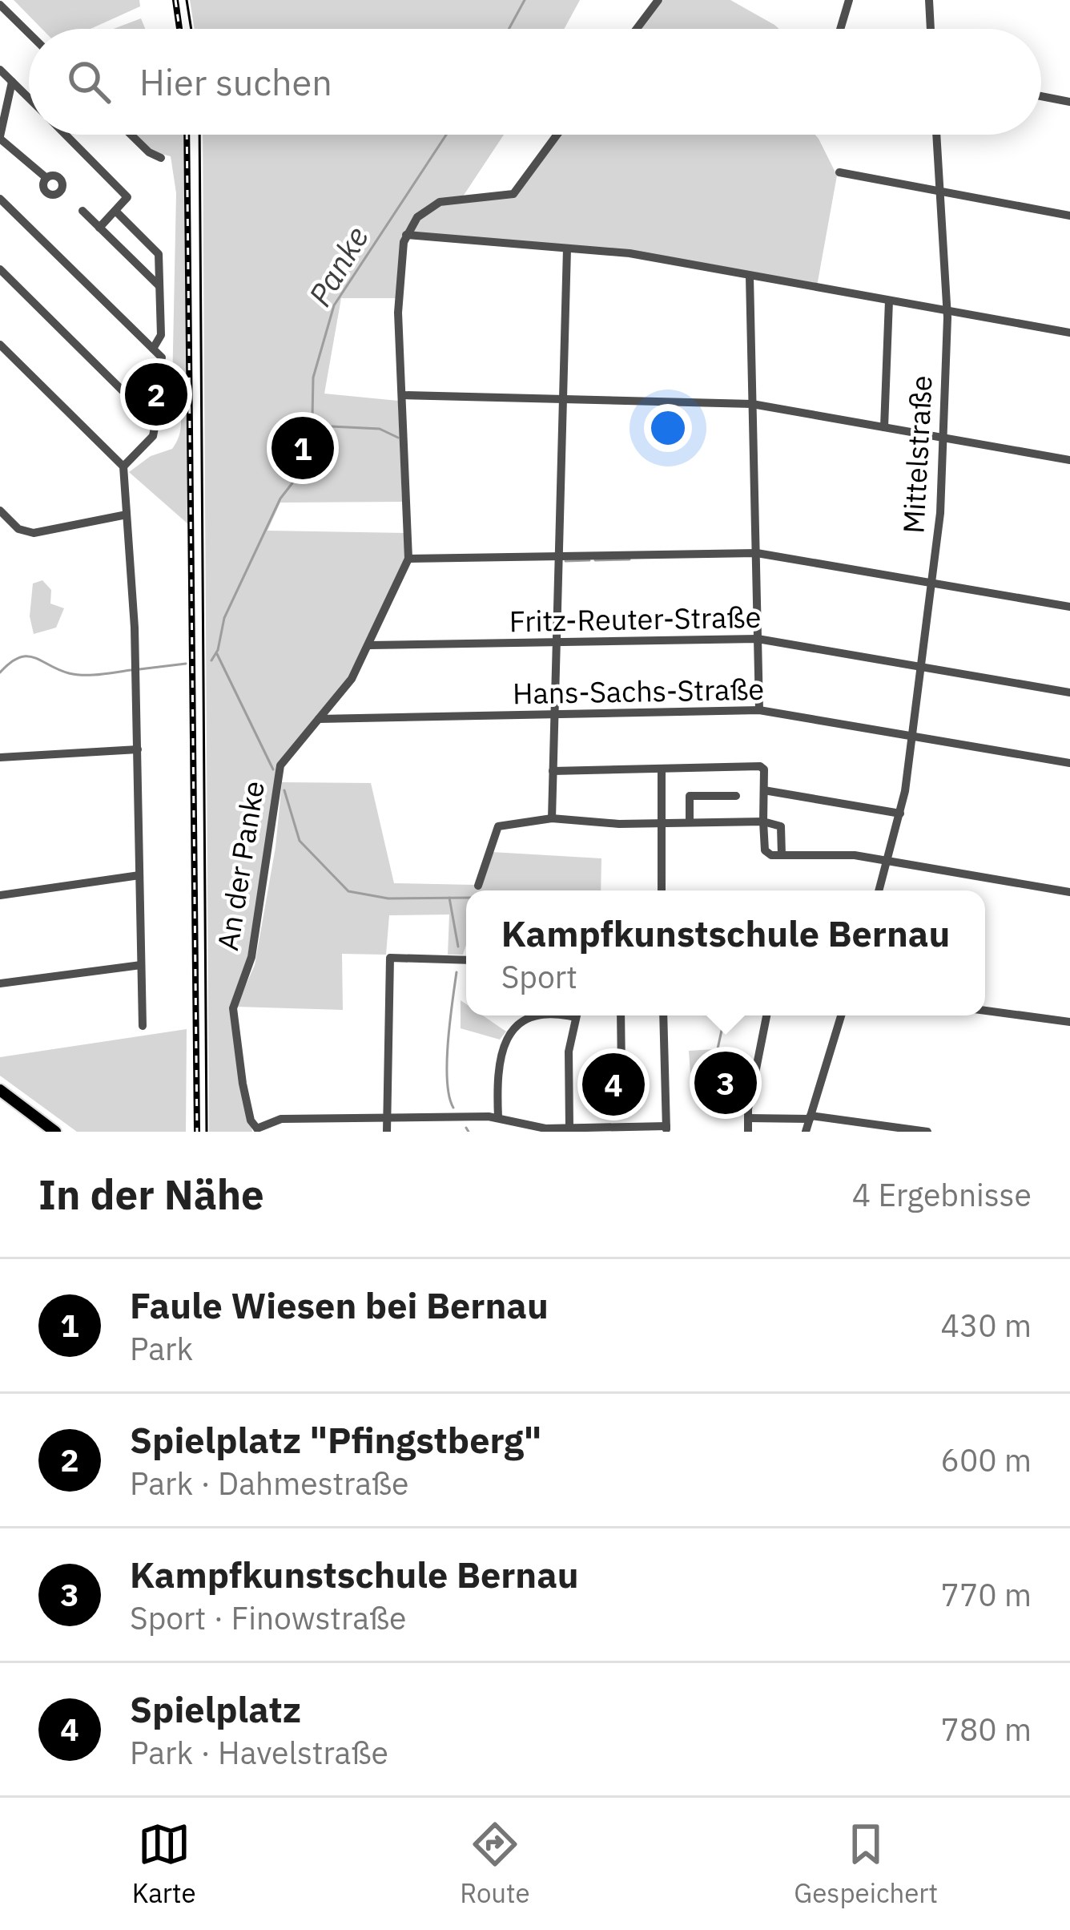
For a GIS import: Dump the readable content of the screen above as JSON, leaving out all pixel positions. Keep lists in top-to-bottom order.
{
  "streets": {
    "street": [
      "Mittelstraße",
      "Fritz-Reuter-Straße",
      "Hans-Sachs-Straße",
      "An der Panke"
    ]
  },
  "crossings": [
    ["Mittelstraße", "Fritz-Reuter-Straße"],
    ["Mittelstraße", "Hans-Sachs-Straße"],
    ["Fritz-Reuter-Straße", "An der Panke"],
    ["Hans-Sachs-Straße", "An der Panke"]
  ],
  "water": ["Panke"],
  "page": {
    "search": "Hier suchen",
    "pins": [
      "2",
      "1",
      "3",
      "4"
    ],
    "popup": ["Kampfkunstschule Bernau", "Sport"],
    "heading": ["In der Nähe", "4 Ergebnisse"],
    "list": [
      {
        "mark": "1",
        "name": "Faule Wiesen bei Bernau",
        "note": "Park",
        "value": "430 m"
      },
      {
        "mark": "2",
        "name": "Spielplatz \"Pfingstberg\"",
        "note": "Park · Dahmestraße",
        "value": "600 m"
      },
      {
        "mark": "3",
        "name": "Kampfkunstschule Bernau",
        "note": "Sport · Finowstraße",
        "value": "770 m"
      },
      {
        "mark": "4",
        "name": "Spielplatz",
        "note": "Park · Havelstraße",
        "value": "780 m"
      }
    ],
    "nav": ["Karte", "Route", "Gespeichert"]
  }
}
